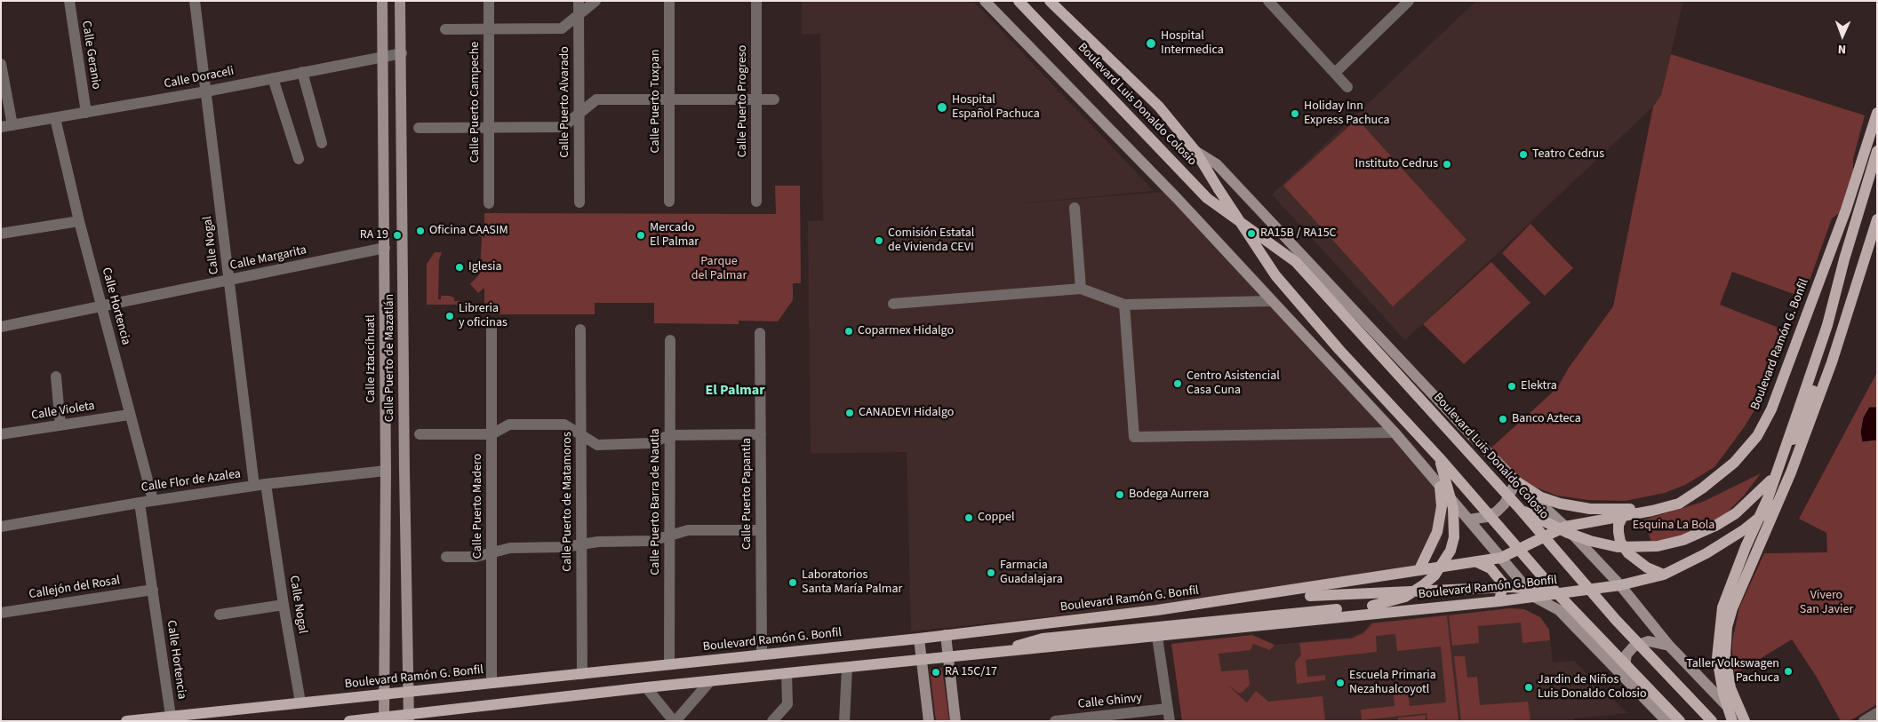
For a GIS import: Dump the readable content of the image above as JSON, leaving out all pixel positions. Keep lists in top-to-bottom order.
{
  "streets": {
    "main road": ["Boulevard Luis Donaldo Colosio", "Boulevard Ramón G. Bonfil"],
    "street": [
      "Calle Geranio",
      "Calle Doraceli",
      "Calle Puerto Tuxpan",
      "Calle Puerto Progreso",
      "Calle Puerto Campeche",
      "Calle Puerto Alvarado",
      "Calle Nogal",
      "Calle Margarita",
      "Calle Hortencia",
      "Calle Puerto de Mazatlán",
      "Calle Iztaccíhuatl",
      "Calle Violeta",
      "Calle Flor de Azalea",
      "Calle Puerto Papantla",
      "Calle Puerto de Matamoros",
      "Calle Puerto Barra de Nautla",
      "Calle Puerto Madero",
      "Callejón del Rosal",
      "Calle Ghinvy"
    ]
  },
  "crossings": [
    ["Calle Geranio", "Calle Doraceli"],
    ["Calle Doraceli", "Calle Nogal"],
    ["Calle Doraceli", "Calle Hortencia"],
    ["Calle Doraceli", "Calle Puerto de Mazatlán"],
    ["Calle Doraceli", "Calle Iztaccíhuatl"],
    ["Calle Nogal", "Calle Margarita"],
    ["Calle Nogal", "Boulevard Ramón G. Bonfil"],
    ["Calle Nogal", "Calle Flor de Azalea"],
    ["Calle Margarita", "Calle Hortencia"],
    ["Calle Margarita", "Calle Iztaccíhuatl"],
    ["Calle Hortencia", "Boulevard Ramón G. Bonfil"],
    ["Calle Hortencia", "Calle Violeta"],
    ["Calle Hortencia", "Calle Flor de Azalea"],
    ["Calle Hortencia", "Callejón del Rosal"],
    ["Boulevard Ramón G. Bonfil", "Calle Puerto de Mazatlán"],
    ["Boulevard Ramón G. Bonfil", "Calle Iztaccíhuatl"],
    ["Boulevard Ramón G. Bonfil", "Calle Puerto Papantla"],
    ["Boulevard Ramón G. Bonfil", "Calle Puerto de Matamoros"],
    ["Boulevard Ramón G. Bonfil", "Calle Puerto Barra de Nautla"],
    ["Boulevard Ramón G. Bonfil", "Calle Puerto Madero"],
    ["Calle Iztaccíhuatl", "Calle Flor de Azalea"]
  ],
  "districts": ["El Palmar"],
  "parks": ["Parque del Palmar", "Esquina La Bola", "Vivero San Javier"],
  "places": [
    "Hospital Intermedica",
    "Hospital Español Pachuca",
    "Holiday Inn Express Pachuca",
    "Teatro Cedrus",
    "Instituto Cedrus",
    "Oficina CAASIM",
    "RA15B / RA15C",
    "RA 19",
    "Mercado El Palmar",
    "Comisión Estatal de Vivienda CEVI",
    "Iglesia",
    "Libreria y oficinas",
    "Coparmex Hidalgo",
    "Centro Asistencial Casa Cuna",
    "Elektra",
    "CANADEVI Hidalgo",
    "Banco Azteca",
    "Bodega Aurrera",
    "Coppel",
    "Farmacia Guadalajara",
    "Laboratorios Santa María Palmar",
    "Taller Volkswagen Pachuca",
    "RA 15C/17",
    "Escuela Primaria Nezahualcoyotl",
    "Jardin de Niños Luis Donaldo Colosio"
  ],
  "north": "bottom"
}
